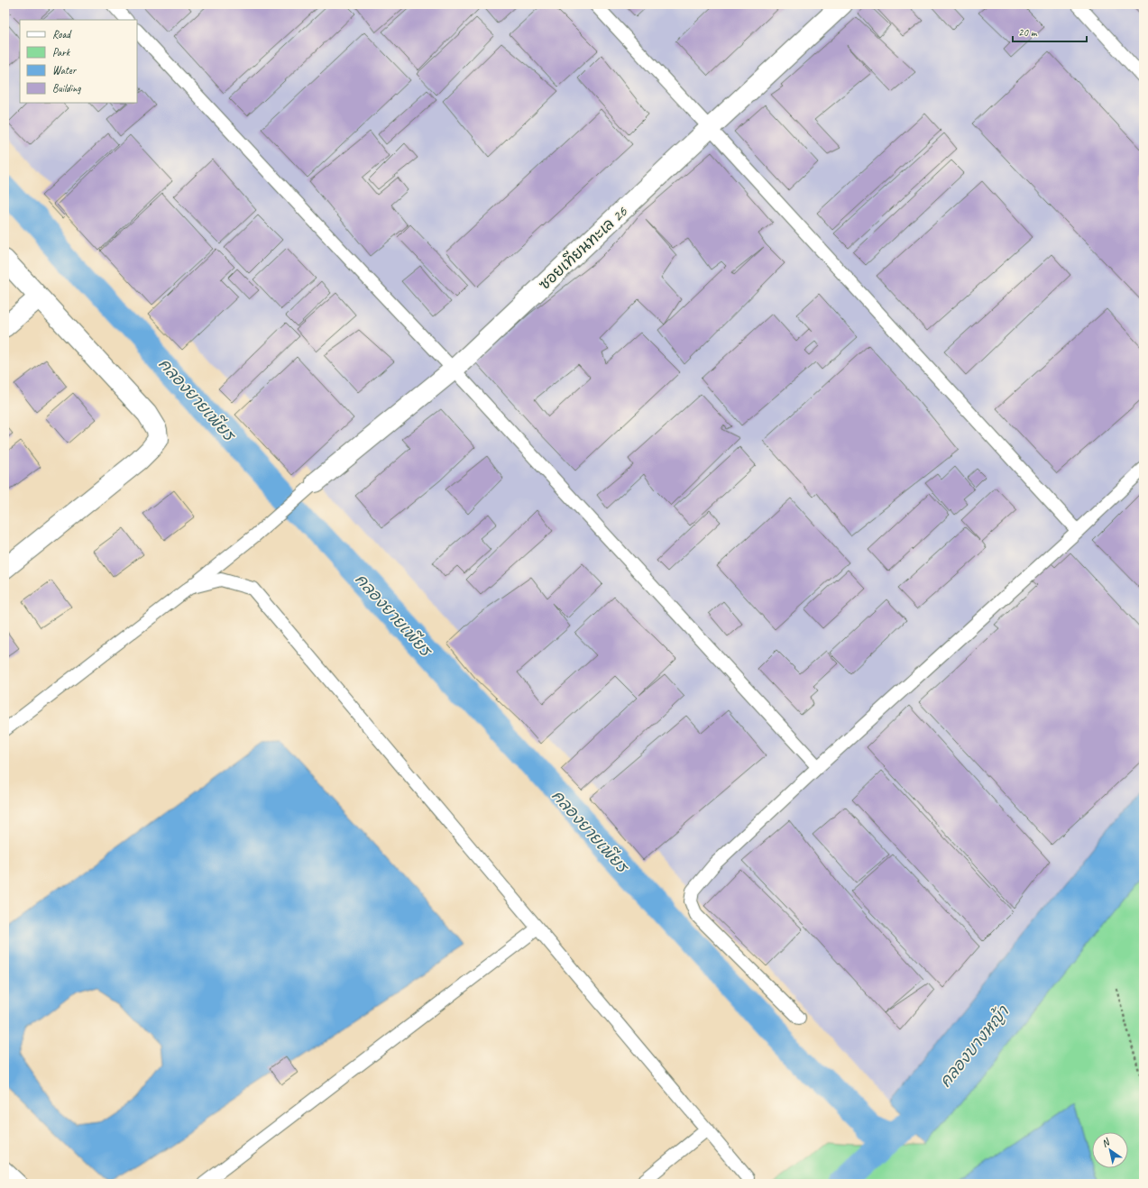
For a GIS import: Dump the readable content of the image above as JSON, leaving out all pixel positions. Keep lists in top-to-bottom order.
{
  "streets": {
    "street": ["ซอยเทียนทะเล 26"]
  },
  "water": ["คลองยายเพียร", "คลองบางหญ้า"],
  "legend": [
    "Road",
    "Park",
    "Water",
    "Building"
  ],
  "scale_bar": "20 m",
  "north": "top left"
}
